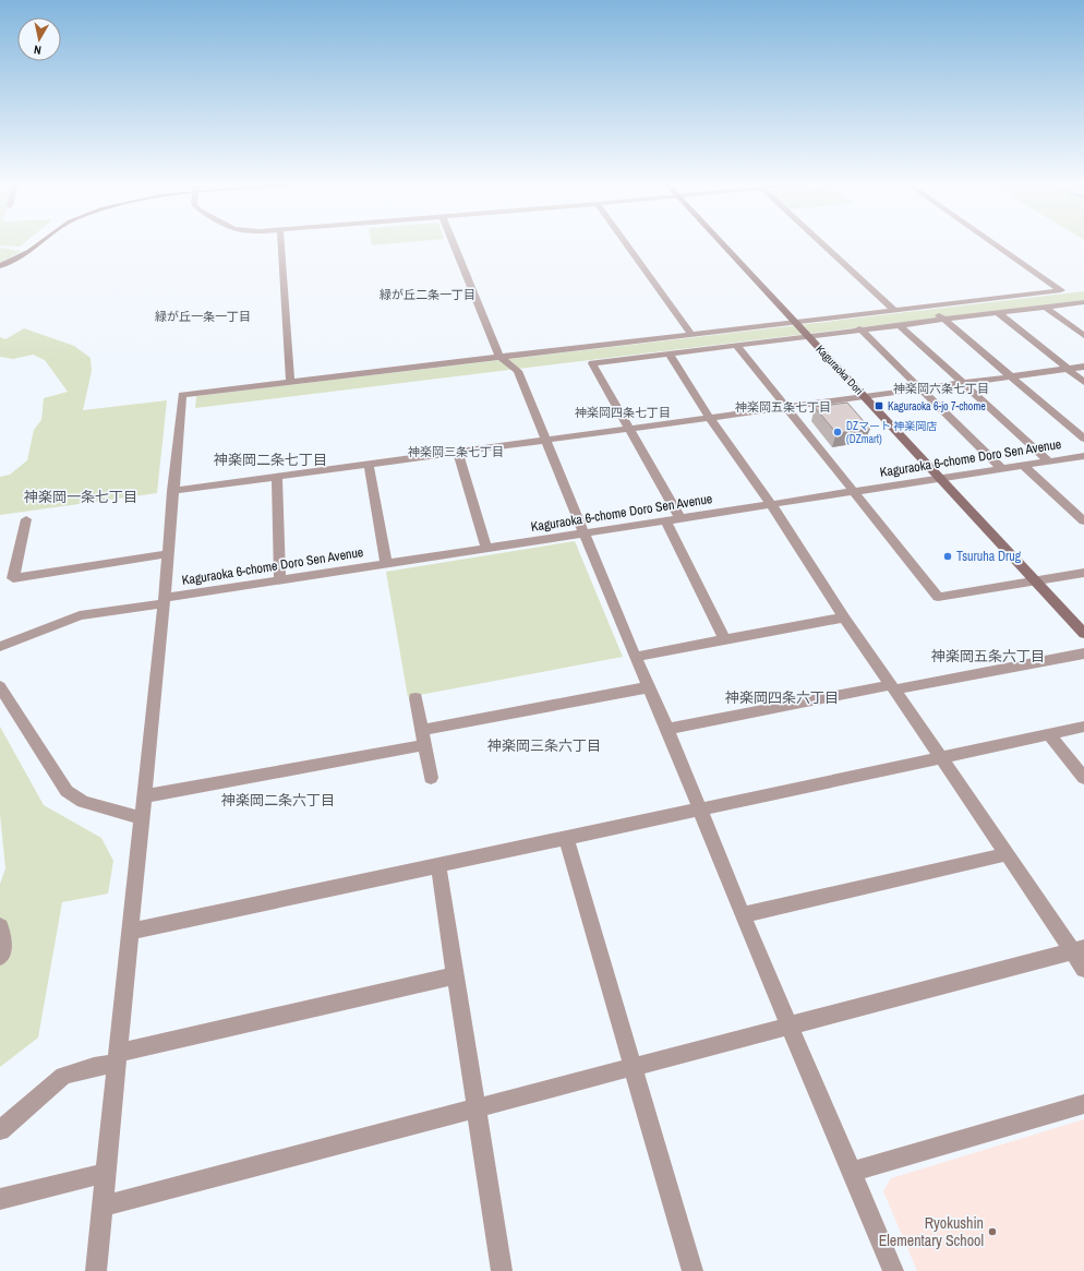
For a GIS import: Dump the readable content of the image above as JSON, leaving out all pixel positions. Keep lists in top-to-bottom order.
{
  "streets": {
    "street": ["Kaguraoka Dori", "Kaguraoka 6-chome Doro Sen Avenue"]
  },
  "crossings": [
    ["Kaguraoka Dori", "Kaguraoka 6-chome Doro Sen Avenue"]
  ],
  "districts": [
    "緑が丘二条一丁目",
    "緑が丘一条一丁目",
    "神楽岡六条七丁目",
    "神楽岡五条七丁目",
    "神楽岡四条七丁目",
    "神楽岡三条七丁目",
    "神楽岡二条七丁目",
    "神楽岡一条七丁目",
    "神楽岡五条六丁目",
    "神楽岡四条六丁目",
    "神楽岡三条六丁目",
    "神楽岡二条六丁目"
  ],
  "places": {
    "transit": ["Kaguraoka 6-jo 7-chome"],
    "other": ["DZマート 神楽岡店 (DZmart)", "Tsuruha Drug", "Ryokushin Elementary School"]
  },
  "north": "bottom"
}
